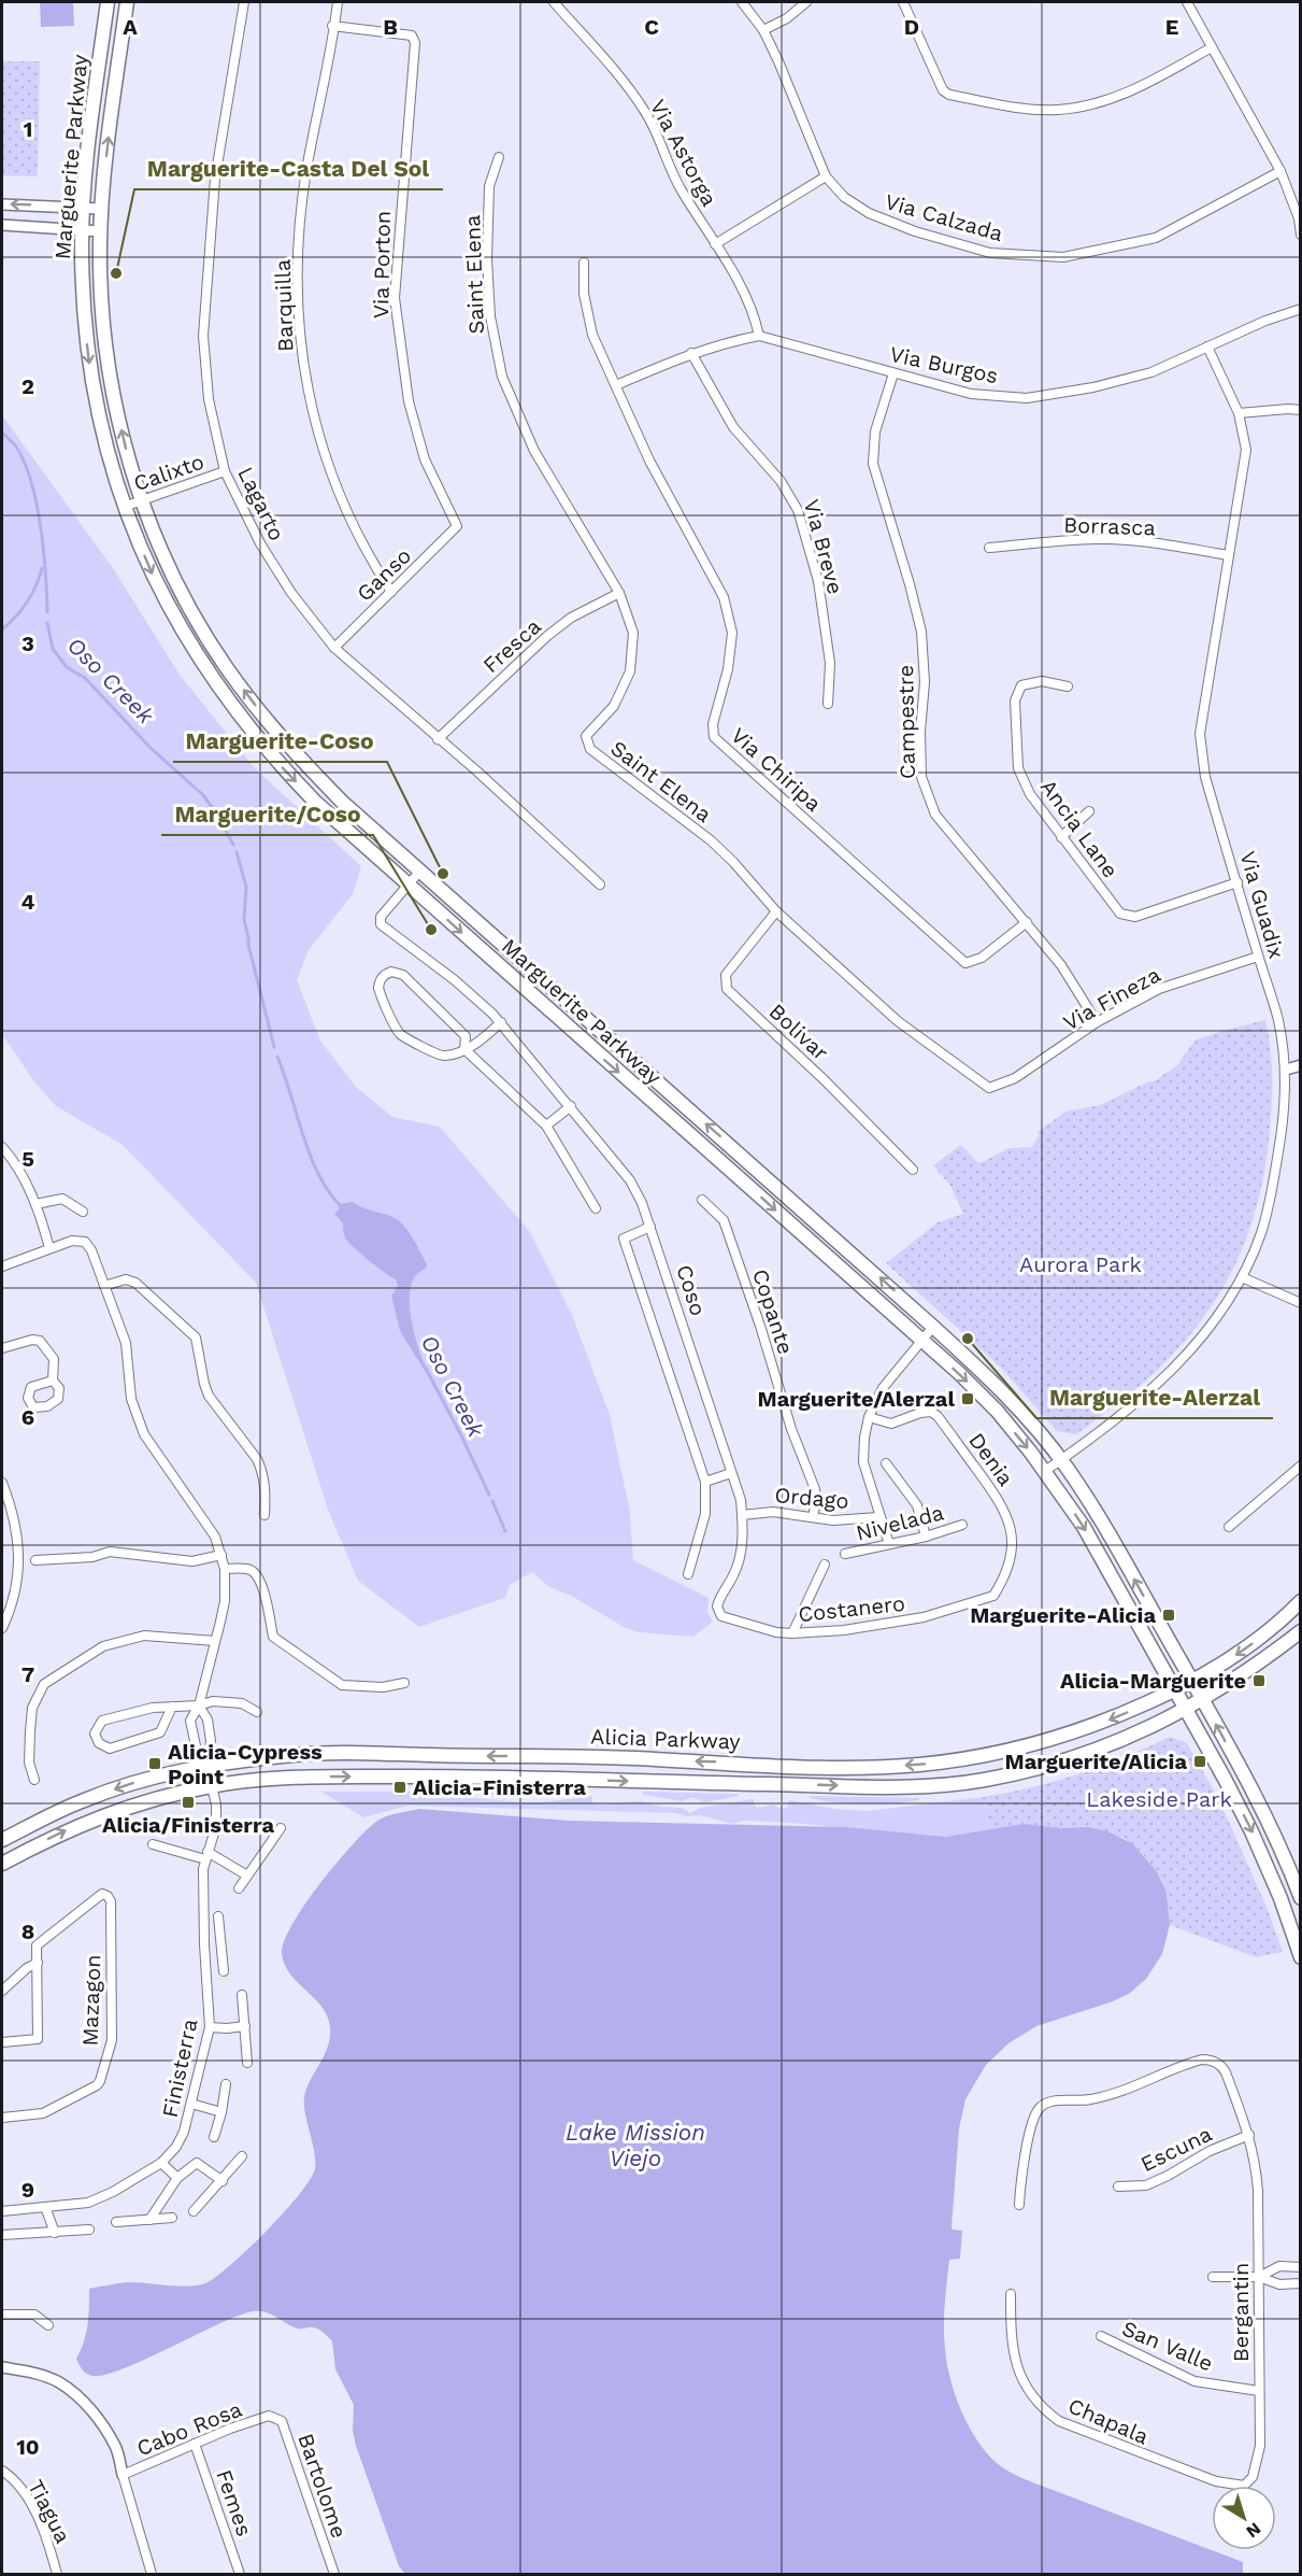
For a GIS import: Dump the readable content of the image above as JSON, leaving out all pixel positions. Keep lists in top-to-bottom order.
{
  "streets": {
    "main road": ["Marguerite Parkway", "Alicia Parkway"],
    "street": [
      "Via Astorga",
      "Via Calzada",
      "Via Porton",
      "Saint Elena",
      "Barquilla",
      "Via Burgos",
      "Calixto",
      "Lagarto",
      "Borrasca",
      "Via Breve",
      "Ganso",
      "Fresca",
      "Campestre",
      "Via Chiripa",
      "Ancia Lane",
      "Via Guadix",
      "Via Fineza",
      "Bolivar",
      "Coso",
      "Copante",
      "Denia",
      "Ordago",
      "Nivelada",
      "Costanero",
      "Mazagon",
      "Finisterra",
      "Escuna",
      "Bergantin",
      "San Valle",
      "Chapala",
      "Cabo Rosa",
      "Bartolome",
      "Femes",
      "Tiagua"
    ]
  },
  "crossings": [
    ["Via Astorga", "Via Burgos"],
    ["Marguerite Parkway", "Calixto"],
    ["Marguerite Parkway", "Via Guadix"],
    ["Marguerite Parkway", "Coso"],
    ["Marguerite Parkway", "Alicia Parkway"],
    ["Via Porton", "Barquilla"],
    ["Via Porton", "Ganso"],
    ["Saint Elena", "Fresca"],
    ["Saint Elena", "Via Fineza"],
    ["Saint Elena", "Bolivar"],
    ["Barquilla", "Ganso"],
    ["Via Burgos", "Via Breve"],
    ["Via Burgos", "Campestre"],
    ["Via Burgos", "Via Chiripa"],
    ["Via Burgos", "Via Guadix"],
    ["Calixto", "Lagarto"],
    ["Lagarto", "Ganso"],
    ["Lagarto", "Fresca"],
    ["Borrasca", "Via Guadix"],
    ["Campestre", "Via Chiripa"],
    ["Campestre", "Via Fineza"],
    ["Ancia Lane", "Via Guadix"],
    ["Via Guadix", "Via Fineza"],
    ["Coso", "Ordago"],
    ["Coso", "Costanero"],
    ["Copante", "Ordago"],
    ["Denia", "Costanero"],
    ["Alicia Parkway", "Finisterra"],
    ["Escuna", "Bergantin"],
    ["Bergantin", "San Valle"],
    ["Bergantin", "Chapala"],
    ["Cabo Rosa", "Bartolome"],
    ["Cabo Rosa", "Femes"]
  ],
  "water": ["Oso Creek", "Lake Mission Viejo"],
  "parks": ["Aurora Park", "Lakeside Park"],
  "places": {
    "other": [
      "Marguerite-Casta Del Sol",
      "Marguerite-Coso",
      "Marguerite/Coso",
      "Marguerite-Alerzal"
    ],
    "transit": [
      "Marguerite/Alerzal",
      "Marguerite-Alicia",
      "Alicia-Marguerite",
      "Marguerite/Alicia",
      "Alicia-Cypress Point",
      "Alicia-Finisterra",
      "Alicia/Finisterra"
    ]
  },
  "north": "bottom right",
  "grid": {
    "columns": [
      "A",
      "B",
      "C",
      "D",
      "E"
    ],
    "rows": [
      "1",
      "2",
      "3",
      "4",
      "5",
      "6",
      "7",
      "8",
      "9",
      "10"
    ]
  }
}
